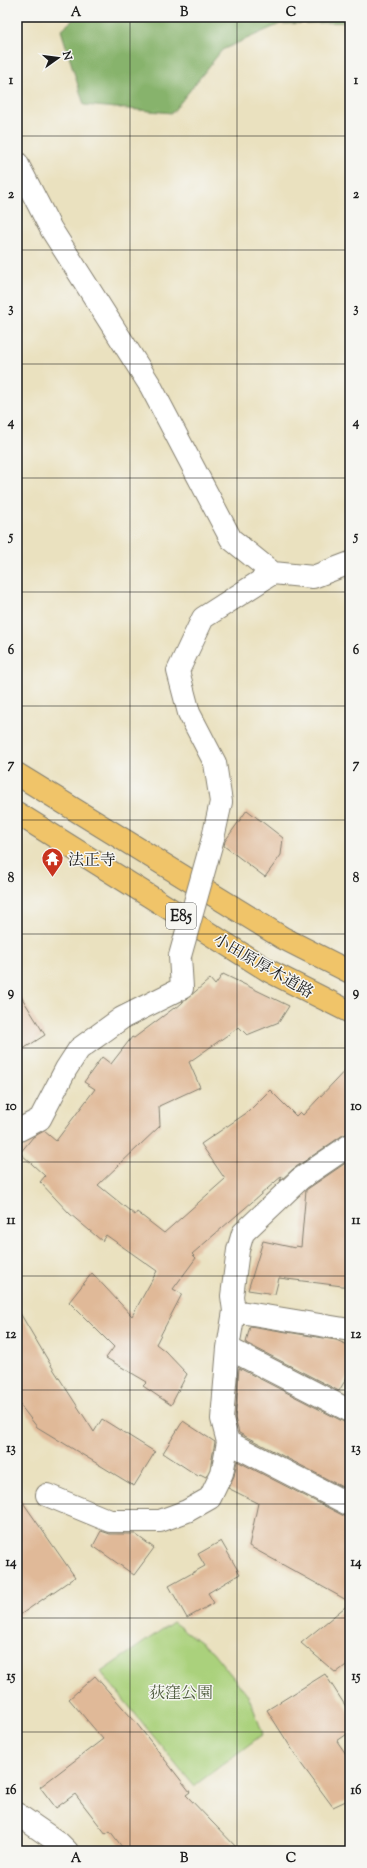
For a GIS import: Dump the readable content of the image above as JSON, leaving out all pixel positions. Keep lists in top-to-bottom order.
{
  "streets": {
    "highway": ["E85", "小田原厚木道路"]
  },
  "parks": ["荻窪公園"],
  "places": {
    "temple": ["法正寺"]
  },
  "north": "right",
  "grid": {
    "columns": ["A", "B", "C"],
    "rows": [
      "1",
      "2",
      "3",
      "4",
      "5",
      "6",
      "7",
      "8",
      "9",
      "10",
      "11",
      "12",
      "13",
      "14",
      "15",
      "16"
    ]
  }
}
